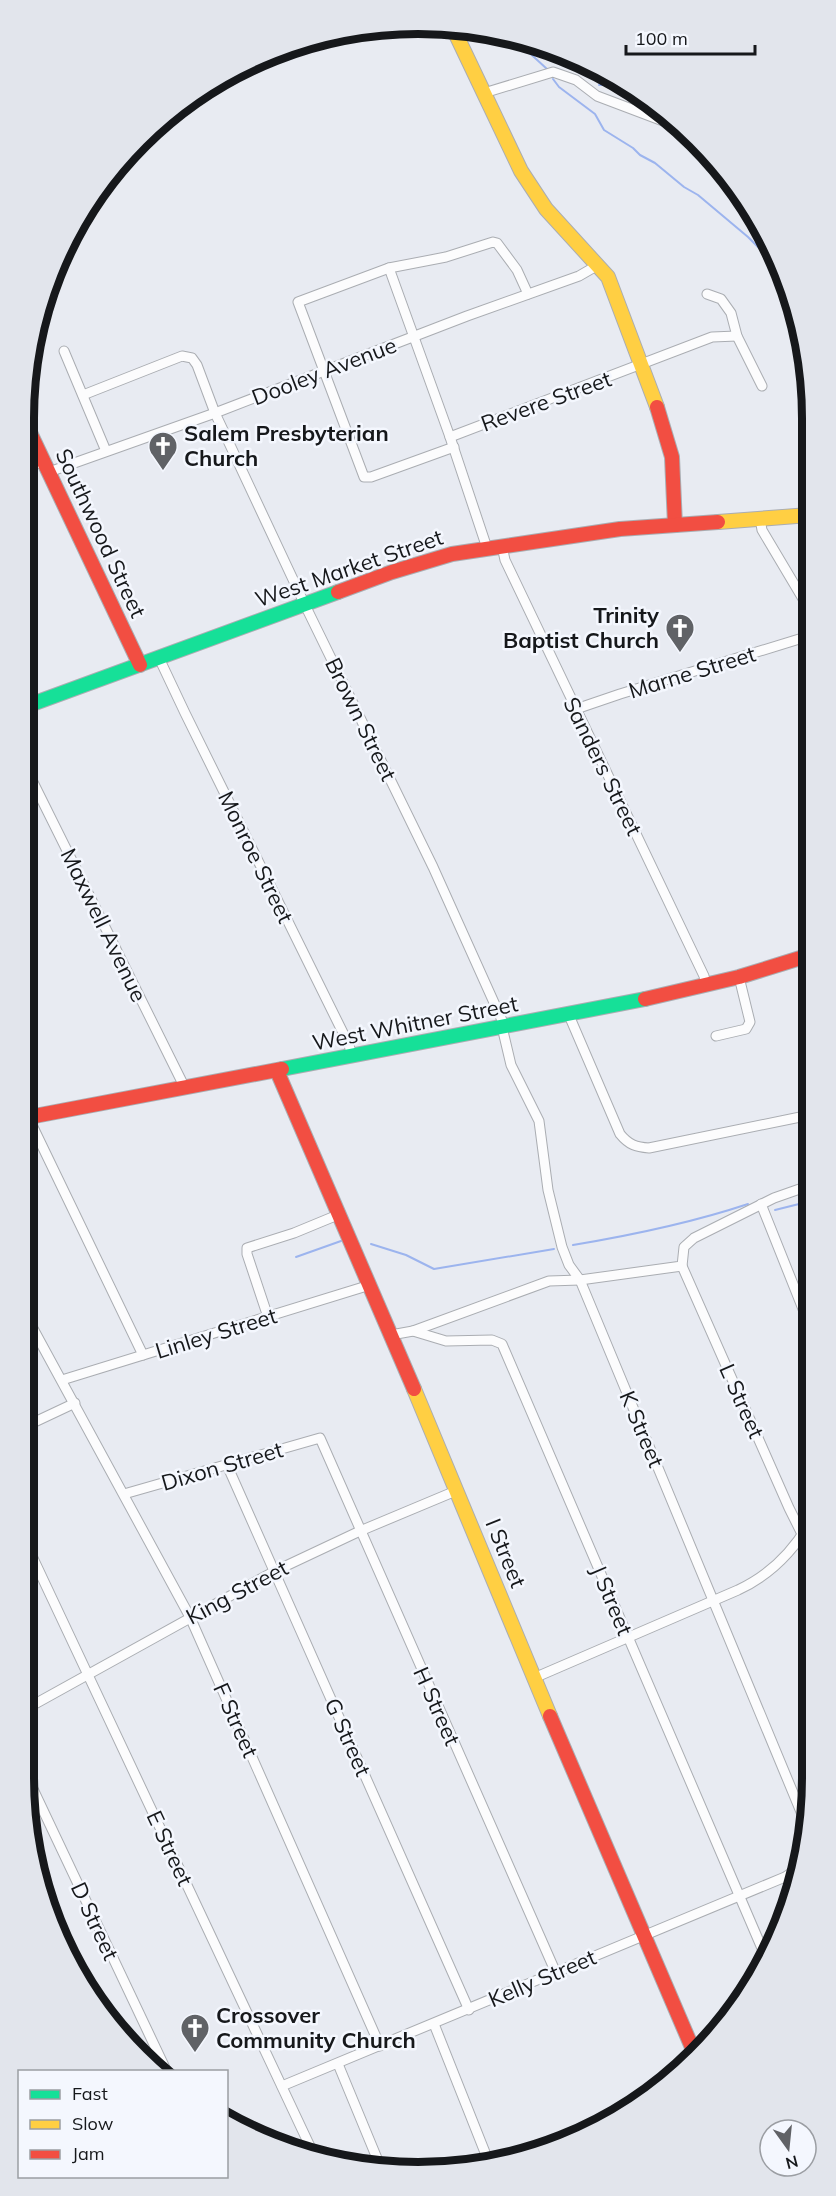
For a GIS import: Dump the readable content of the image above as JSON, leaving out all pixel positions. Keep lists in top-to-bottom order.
{
  "streets": {
    "street": [
      "Dooley Avenue",
      "Revere Street",
      "Southwood Street",
      "West Market Street",
      "Marne Street",
      "Brown Street",
      "Sanders Street",
      "Monroe Street",
      "Maxwell Avenue",
      "West Whitner Street",
      "Linley Street",
      "L Street",
      "K Street",
      "Dixon Street",
      "I Street",
      "King Street",
      "J Street",
      "H Street",
      "F Street",
      "G Street",
      "E Street",
      "D Street",
      "Kelly Street"
    ]
  },
  "crossings": [
    ["Dooley Avenue", "Southwood Street"],
    ["Dooley Avenue", "Brown Street"],
    ["Southwood Street", "West Market Street"],
    ["West Market Street", "Brown Street"],
    ["West Market Street", "Sanders Street"],
    ["West Market Street", "Monroe Street"],
    ["Marne Street", "Sanders Street"],
    ["Brown Street", "West Whitner Street"],
    ["Brown Street", "K Street"],
    ["Sanders Street", "West Whitner Street"],
    ["Monroe Street", "West Whitner Street"],
    ["Maxwell Avenue", "West Whitner Street"],
    ["West Whitner Street", "K Street"],
    ["West Whitner Street", "I Street"],
    ["Linley Street", "I Street"],
    ["Linley Street", "F Street"],
    ["Dixon Street", "H Street"],
    ["Dixon Street", "F Street"],
    ["Dixon Street", "G Street"],
    ["I Street", "King Street"],
    ["I Street", "J Street"],
    ["I Street", "Kelly Street"],
    ["King Street", "H Street"],
    ["King Street", "F Street"],
    ["King Street", "G Street"],
    ["King Street", "E Street"],
    ["J Street", "Kelly Street"],
    ["H Street", "Kelly Street"],
    ["F Street", "Kelly Street"],
    ["G Street", "Kelly Street"],
    ["E Street", "Kelly Street"]
  ],
  "places": {
    "church": ["Salem Presbyterian Church", "Trinity Baptist Church", "Crossover Community Church"]
  },
  "legend": ["Fast", "Slow", "Jam"],
  "scale_bar": "100 m",
  "north": "bottom"
}
